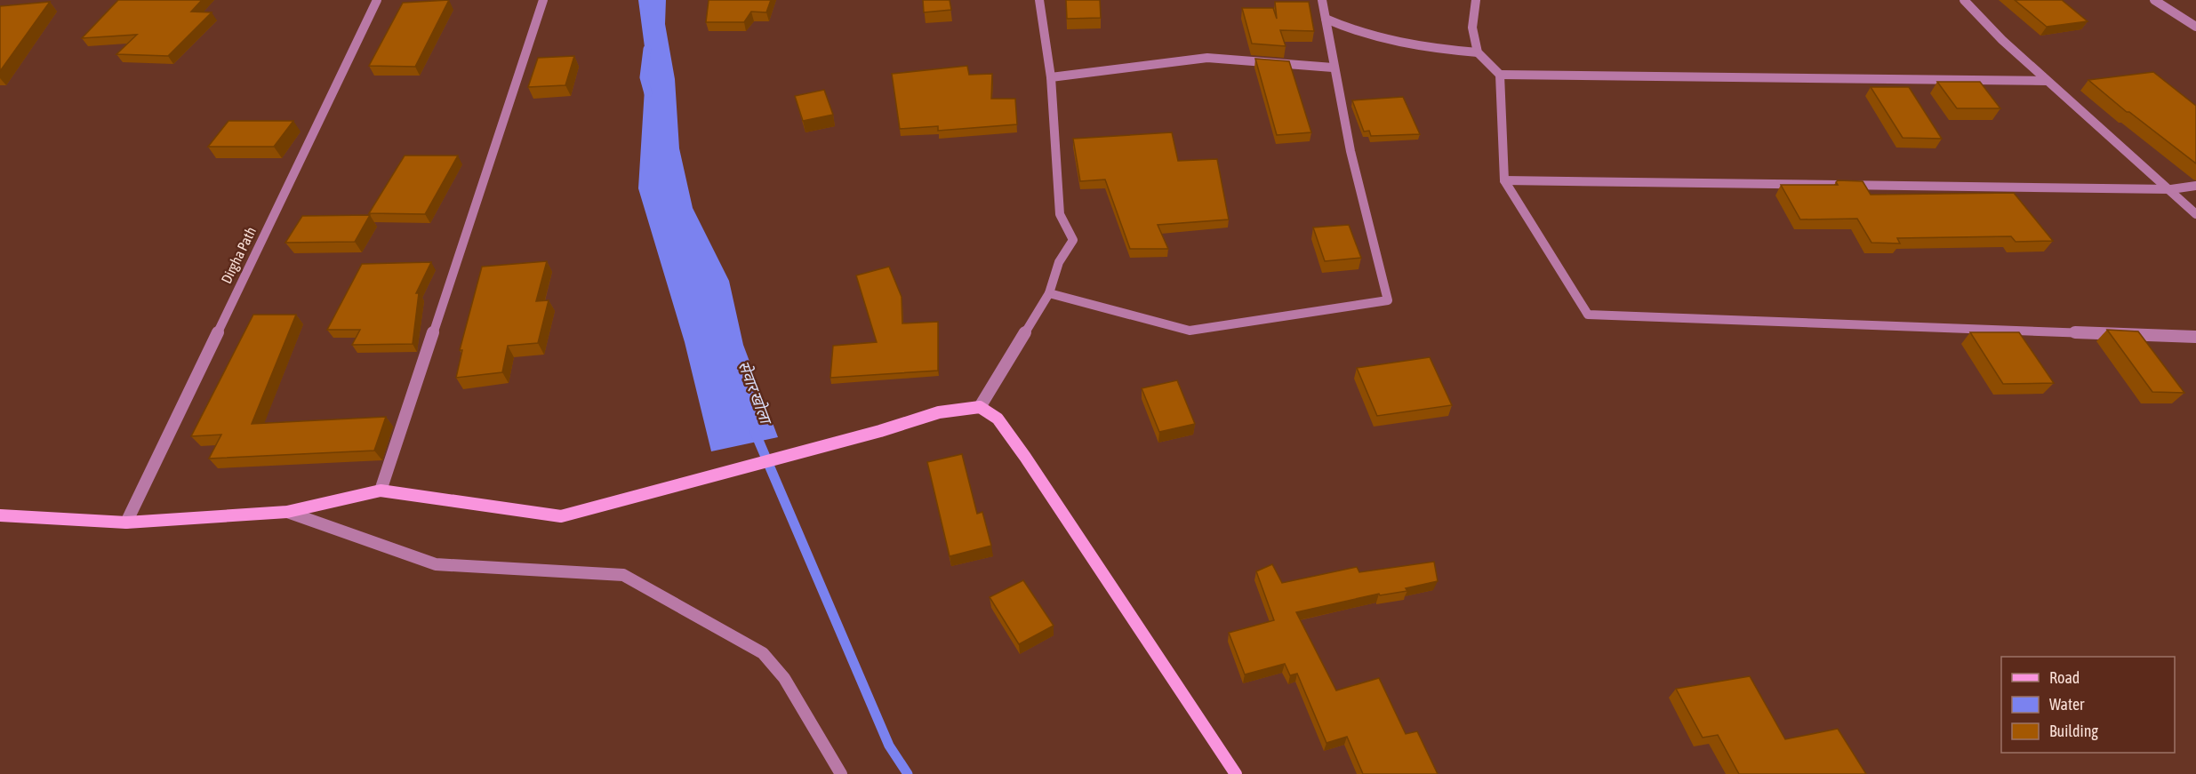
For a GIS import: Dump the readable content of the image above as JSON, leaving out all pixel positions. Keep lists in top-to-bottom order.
{
  "streets": {
    "street": ["Dirgha Path"]
  },
  "water": ["सेवार खोला"],
  "legend": ["Road", "Water", "Building"]
}
